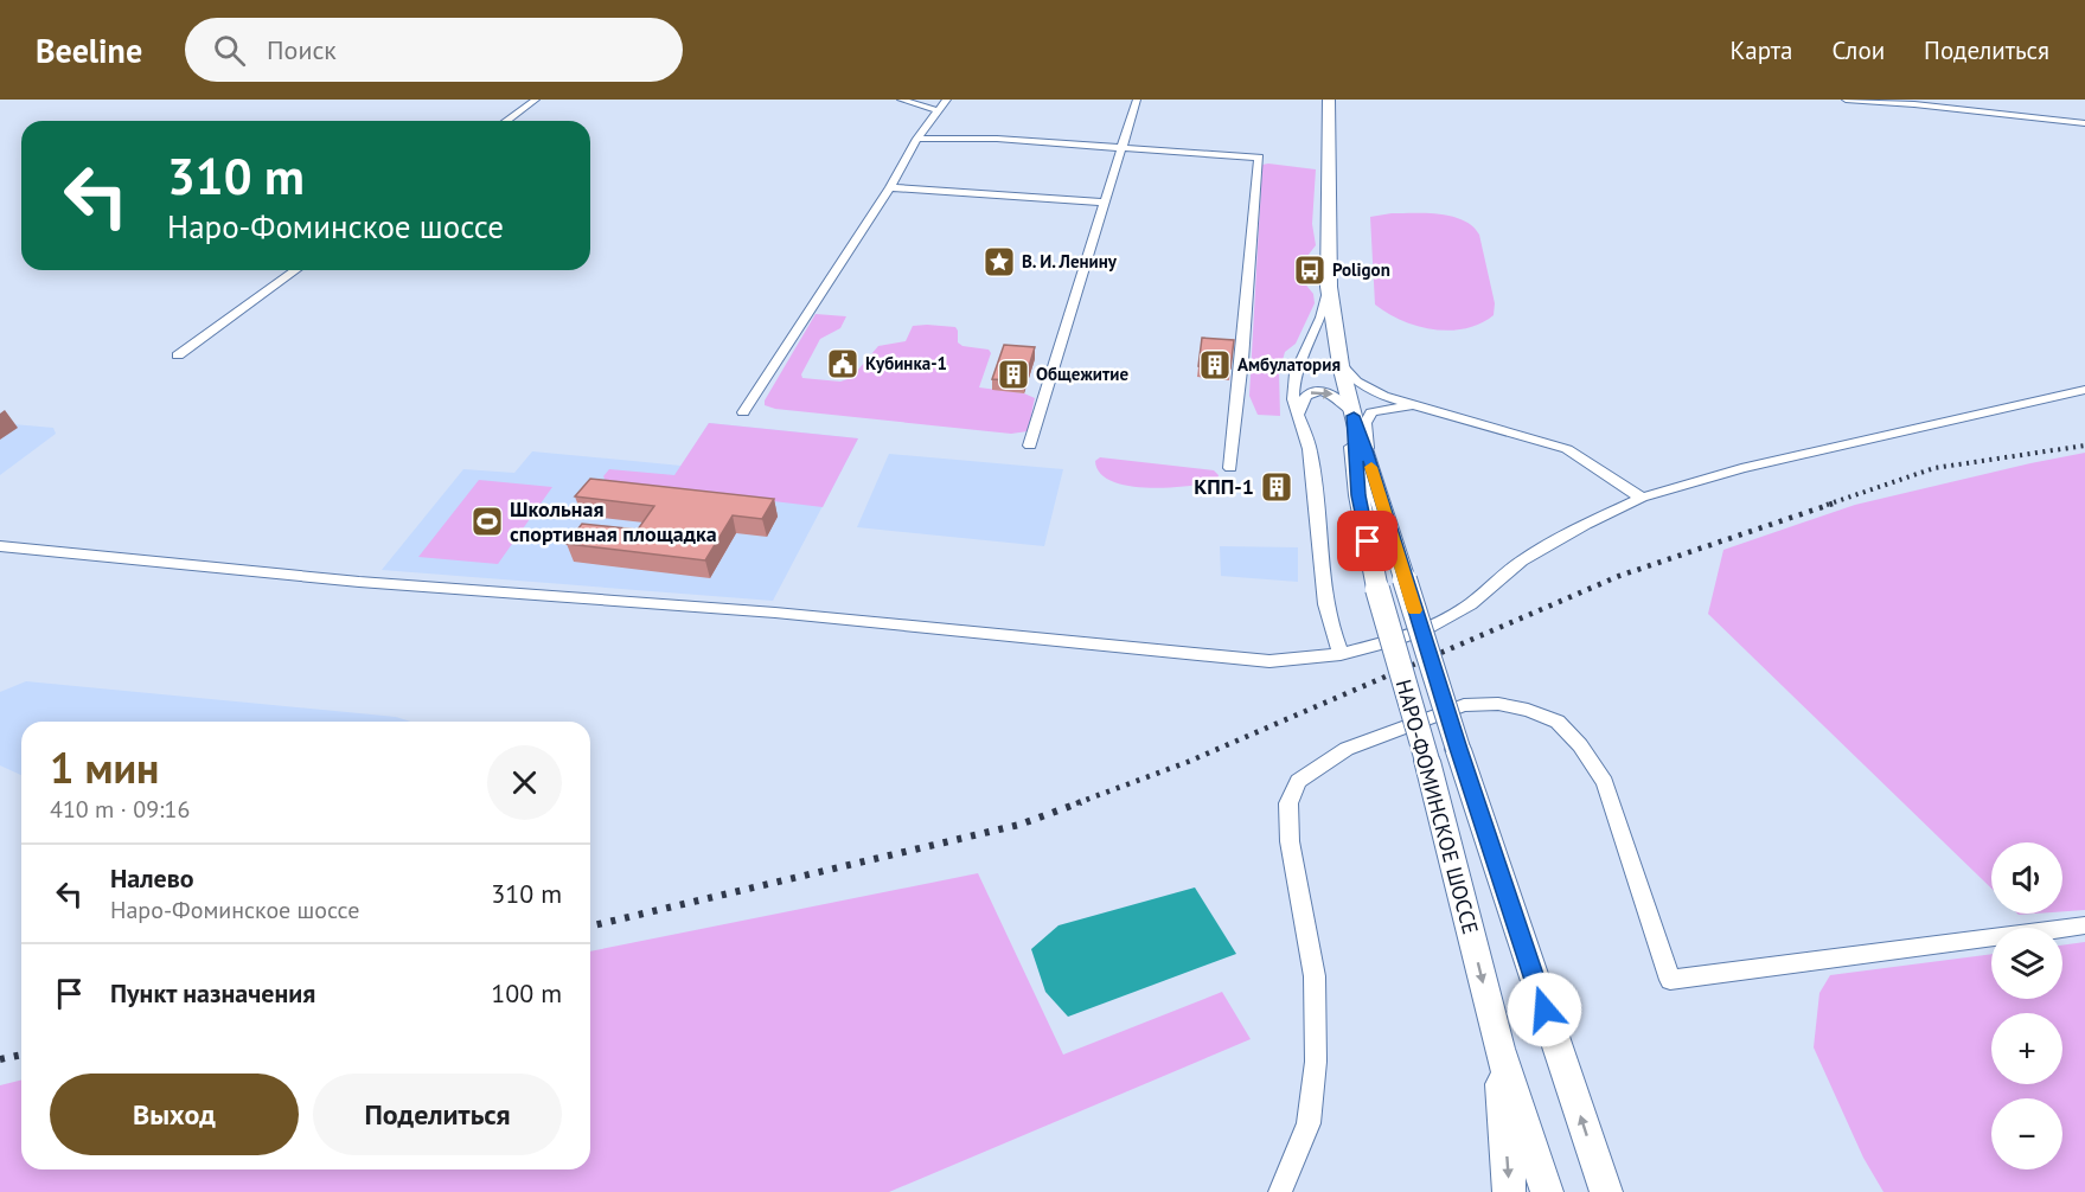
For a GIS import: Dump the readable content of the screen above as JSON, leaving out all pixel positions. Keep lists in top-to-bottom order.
{
  "streets": {
    "main road": ["НАРО-ФОМИНСКОЕ ШОССЕ"]
  },
  "places": {
    "place": ["В. И. Ленину"],
    "bus stop": ["Poligon"],
    "public building": ["Кубинка-1"],
    "building": ["Амбулатория", "Общежитие", "КПП-1"],
    "sports": ["Школьная спортивная площадка"]
  },
  "page": {
    "header": "Beeline",
    "search": "Поиск",
    "nav": ["Карта", "Слои", "Поделиться"],
    "turn": ["310 m", "Наро-Фоминское шоссе"],
    "heading": ["1 мин", "410 m · 09:16"],
    "map_buttons": ["+", "−"],
    "list": [
      {
        "name": "Налево",
        "note": "Наро-Фоминское шоссе",
        "value": "310 m"
      },
      {
        "name": "Пункт назначения",
        "value": "100 m"
      }
    ],
    "buttons": ["Выход", "Поделиться"]
  }
}
